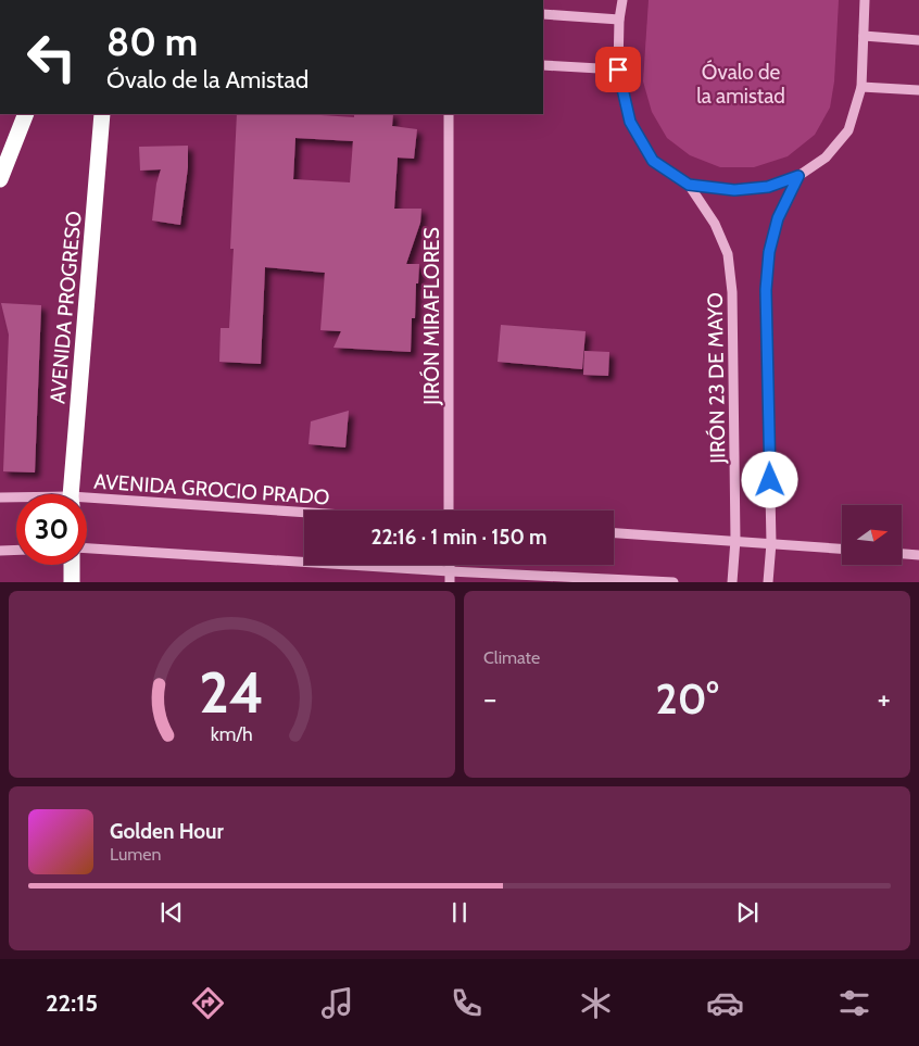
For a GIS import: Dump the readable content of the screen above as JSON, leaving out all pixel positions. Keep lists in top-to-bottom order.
{
  "streets": {
    "highway": ["AVENIDA PROGRESO"],
    "street": ["JIRÓN MIRAFLORES", "JIRÓN 23 DE MAYO", "AVENIDA GROCIO PRADO"]
  },
  "parks": ["Óvalo de la amistad"],
  "north": "right",
  "page": {
    "turn": ["80 m", "Óvalo de la Amistad"],
    "limit": "30",
    "trip": "22:16 · 1 min · 150 m",
    "tile": "Climate",
    "heat": ["−", "20°", "+"],
    "song": ["Golden Hour", "Lumen"],
    "tabs": "22:15",
    "gauge": ["24", "km/h"]
  }
}
